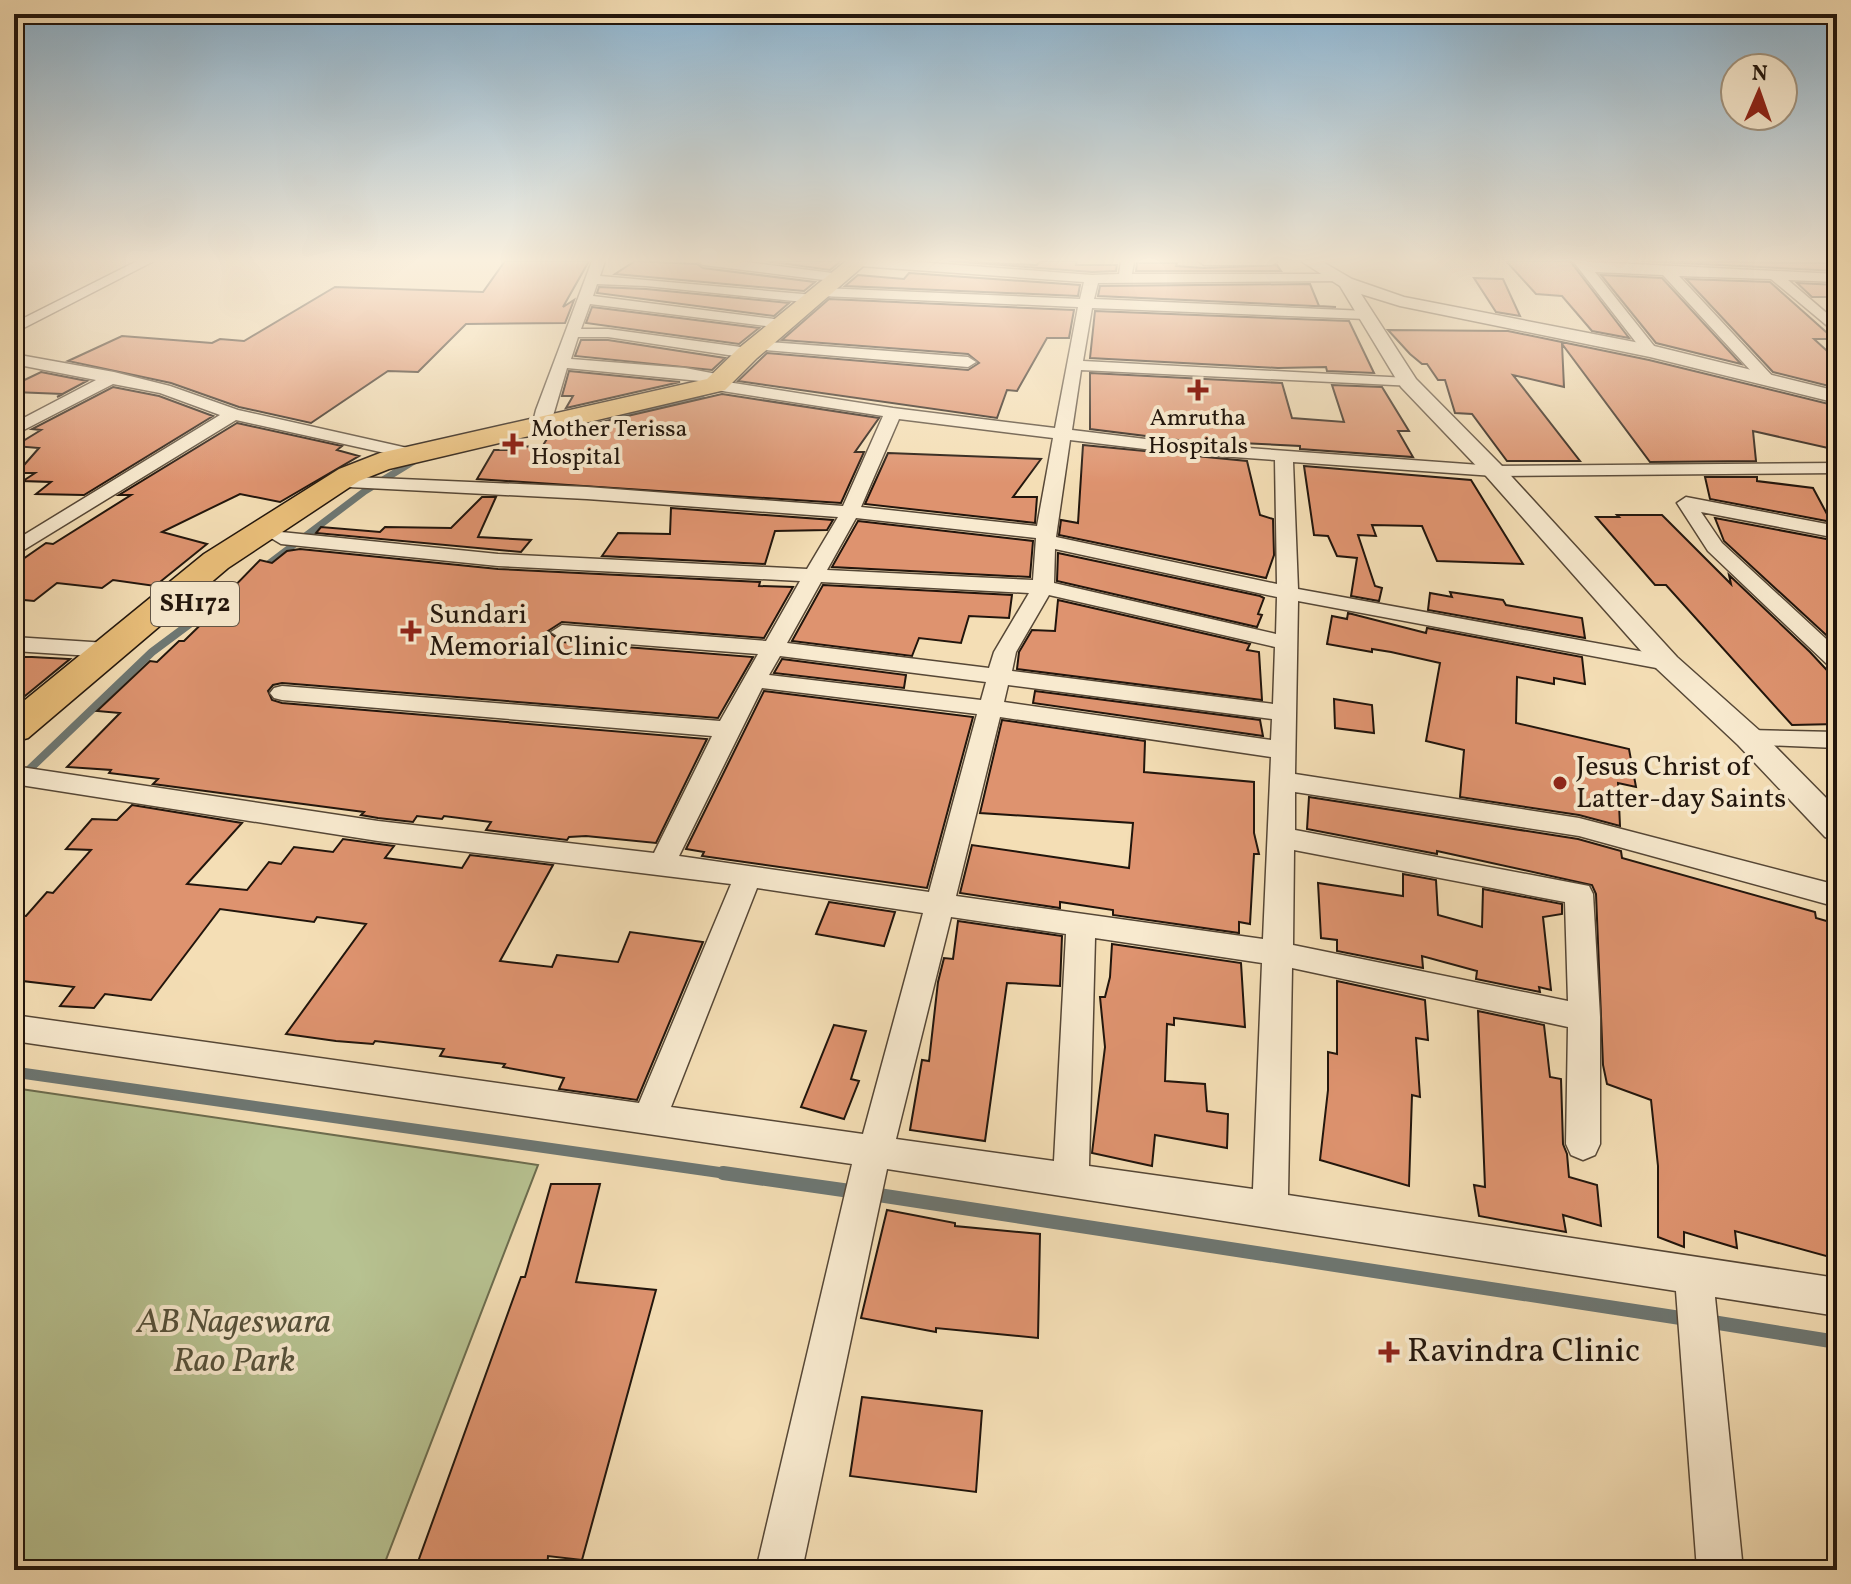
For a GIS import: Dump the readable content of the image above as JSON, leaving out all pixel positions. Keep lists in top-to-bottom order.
{
  "streets": {
    "main road": ["SH172"]
  },
  "parks": ["AB Nageswara Rao Park"],
  "places": {
    "health": [
      "Amrutha Hospitals",
      "Mother Terissa Hospital",
      "Sundari Memorial Clinic",
      "Ravindra Clinic"
    ],
    "other": ["Jesus Christ of Latter-day Saints"]
  },
  "north": "top"
}
